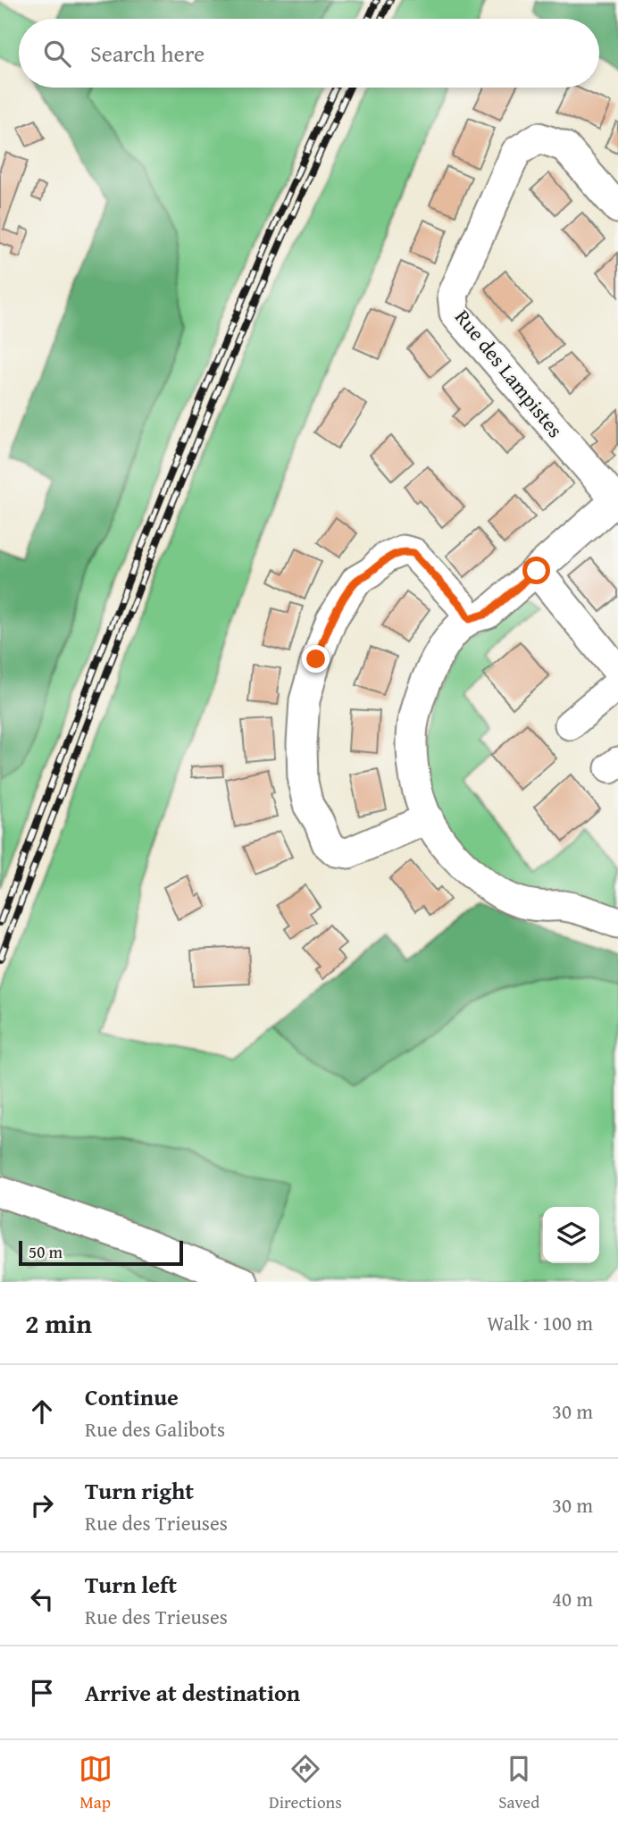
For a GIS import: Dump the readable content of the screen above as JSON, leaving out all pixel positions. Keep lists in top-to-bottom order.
{
  "streets": {
    "street": ["Rue des Lampistes"]
  },
  "scale_bar": "50 m",
  "page": {
    "search": "Search here",
    "scale": "50 m",
    "heading": ["2 min", "Walk · 100 m"],
    "list": [
      ["Continue", "Rue des Galibots", "30 m"],
      ["Turn right", "Rue des Trieuses", "30 m"],
      ["Turn left", "Rue des Trieuses", "40 m"],
      "Arrive at destination"
    ],
    "nav": ["Map", "Directions", "Saved"]
  }
}
